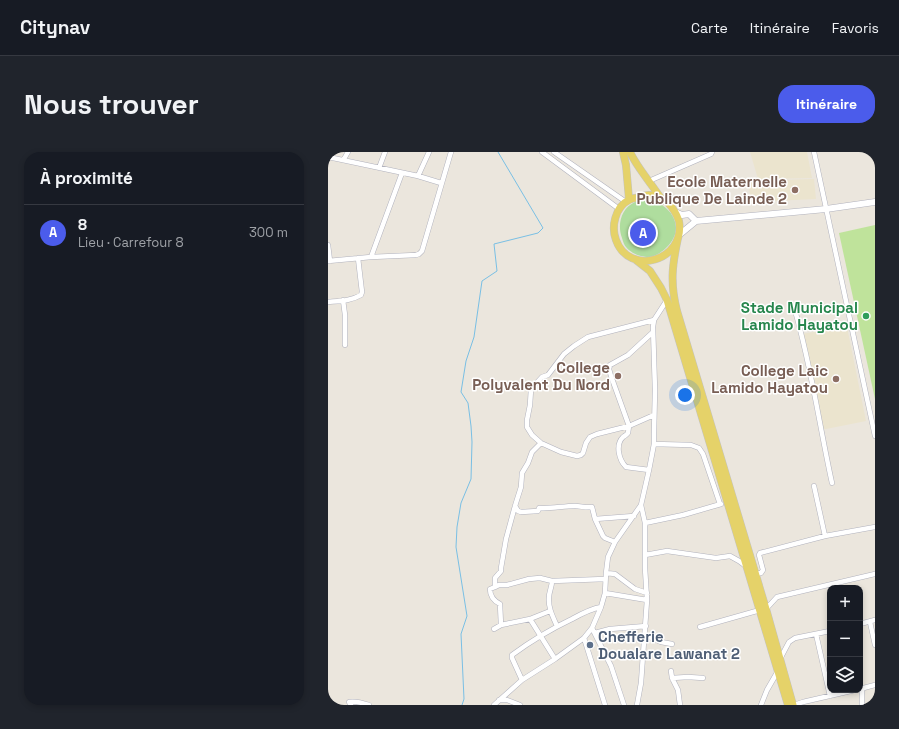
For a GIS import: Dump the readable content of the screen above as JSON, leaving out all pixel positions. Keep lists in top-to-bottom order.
{
  "places": [
    "Ecole Maternelle Publique De Lainde 2",
    "Stade Municipal Lamido Hayatou",
    "College Polyvalent Du Nord",
    "College Laic Lamido Hayatou",
    "Chefferie Doualare Lawanat 2"
  ],
  "page": {
    "header": "Citynav",
    "nav": ["Carte", "Itinéraire", "Favoris"],
    "buttons": "Itinéraire",
    "title": "Nous trouver",
    "heading": "À proximité",
    "list": [
      {
        "mark": "A",
        "name": "8",
        "note": "Lieu · Carrefour 8",
        "value": "300 m"
      }
    ],
    "pins": "A",
    "map_buttons": ["+", "−"]
  }
}
